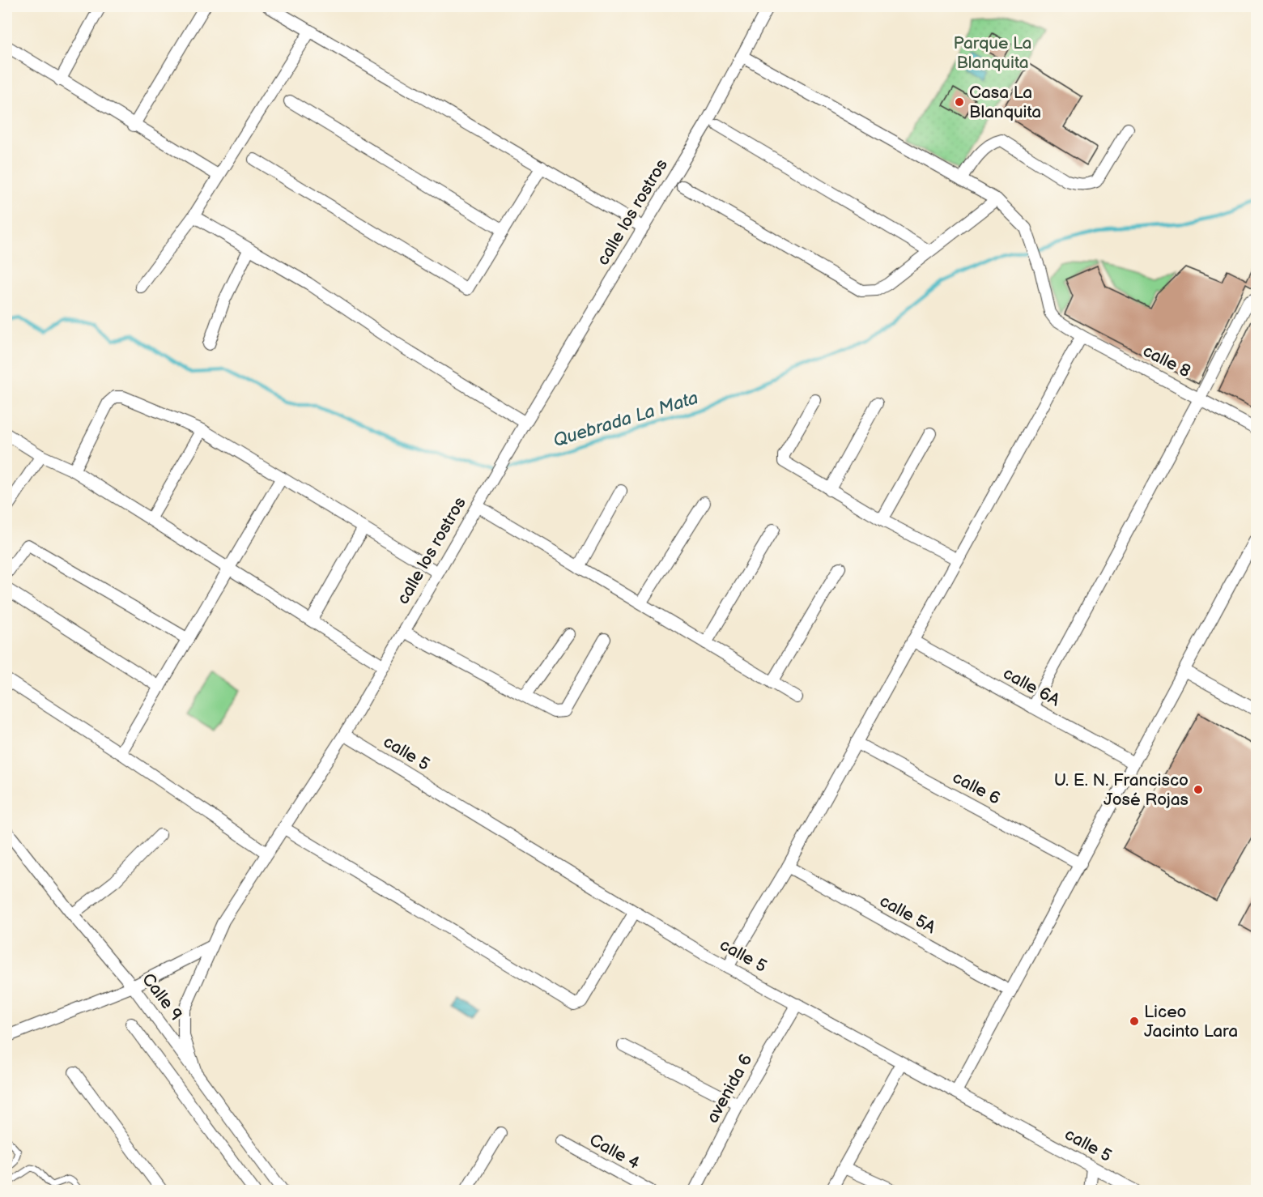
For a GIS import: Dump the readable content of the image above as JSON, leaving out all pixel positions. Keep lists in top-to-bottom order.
{
  "streets": {
    "street": [
      "calle los rostros",
      "calle 8",
      "calle 6A",
      "calle 5",
      "calle 6",
      "calle 5A",
      "Calle 9",
      "avenida 6",
      "Calle 4"
    ]
  },
  "crossings": [
    ["calle los rostros", "calle 5"],
    ["calle los rostros", "Calle 9"],
    ["calle 5", "avenida 6"]
  ],
  "water": ["Quebrada La Mata"],
  "parks": ["Parque La Blanquita"],
  "places": ["Casa La Blanquita", "U. E. N. Francisco José Rojas", "Liceo Jacinto Lara"]
}
